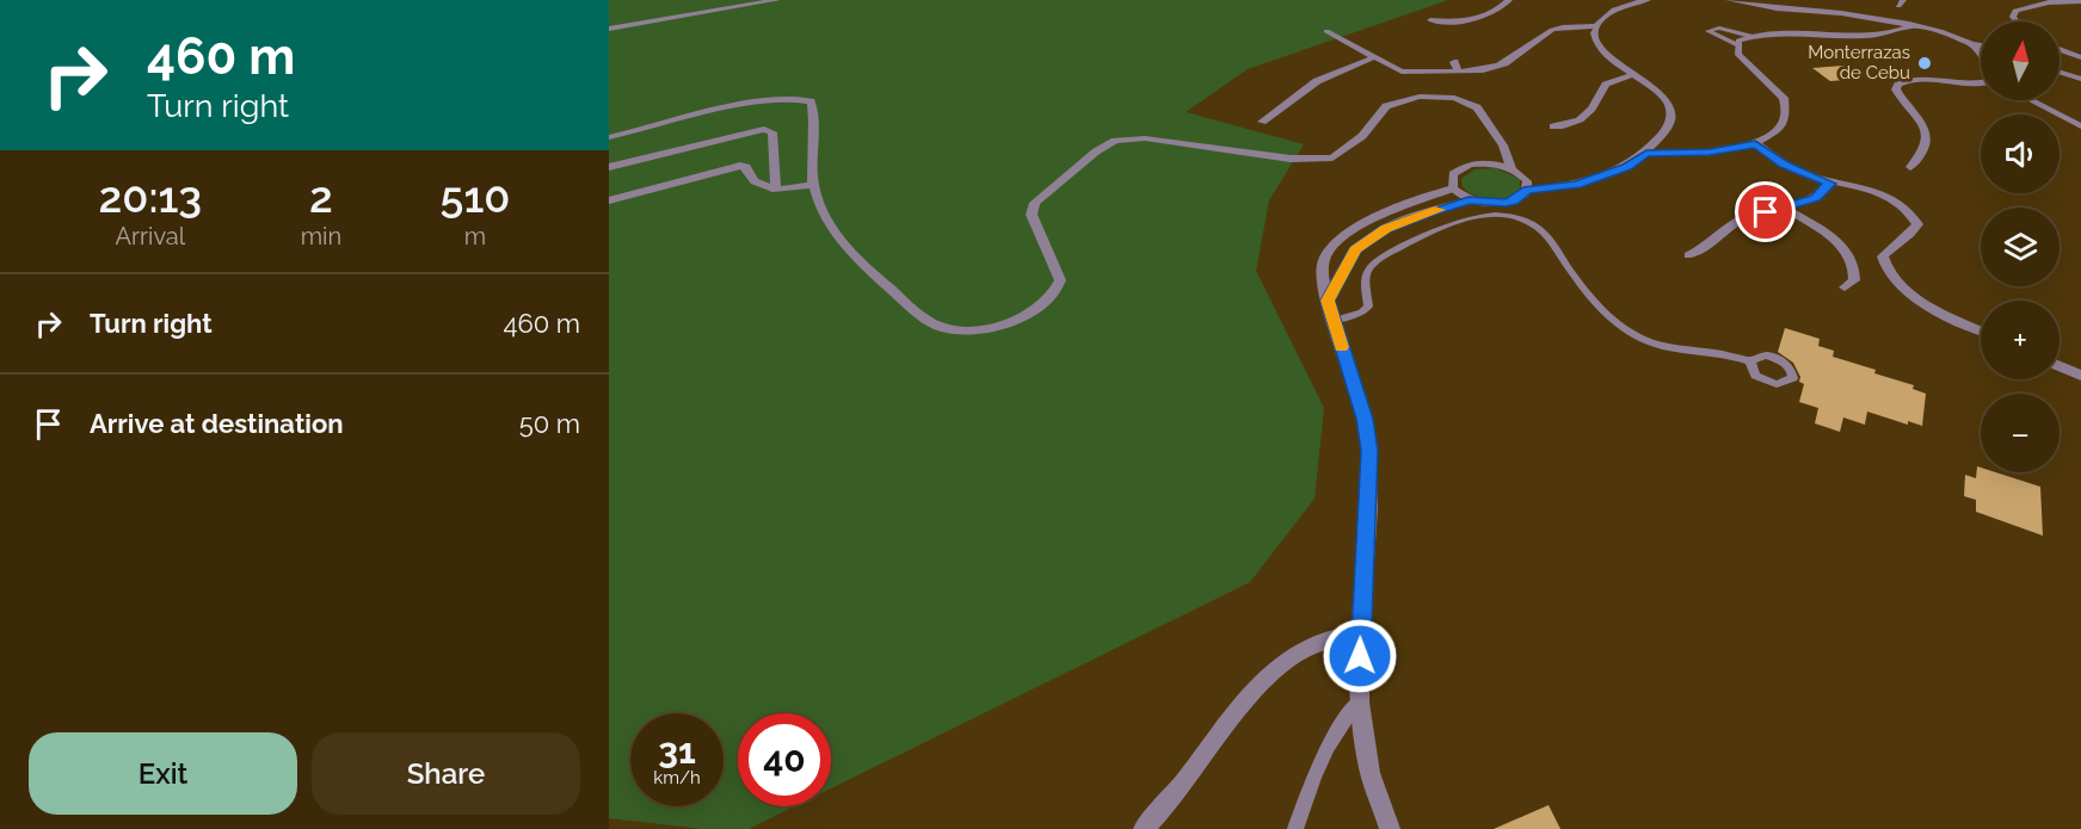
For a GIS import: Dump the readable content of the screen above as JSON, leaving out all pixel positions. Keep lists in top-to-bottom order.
{
  "places": ["Monterrazas de Cebu"],
  "north": "top",
  "page": {
    "turn": ["460 m", "Turn right"],
    "map_buttons": ["+", "−"],
    "eta": [
      "20:13",
      "Arrival",
      "2",
      "min",
      "510",
      "m"
    ],
    "list": [
      {
        "name": "Turn right",
        "value": "460 m"
      },
      {
        "name": "Arrive at destination",
        "value": "50 m"
      }
    ],
    "speed": "31 km/h",
    "limit": "40",
    "buttons": ["Exit", "Share"]
  }
}
